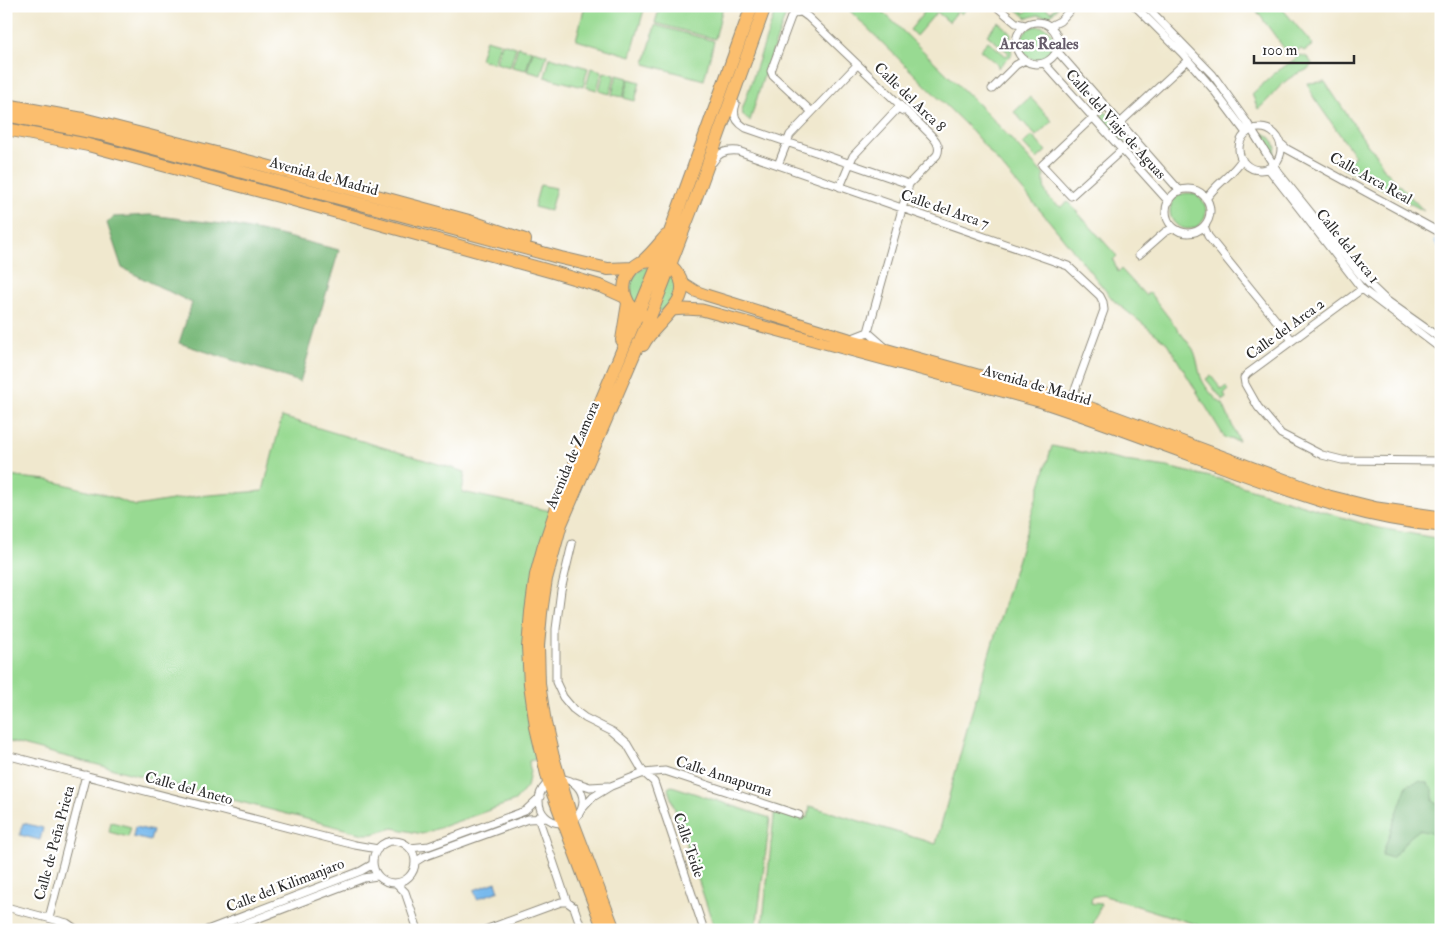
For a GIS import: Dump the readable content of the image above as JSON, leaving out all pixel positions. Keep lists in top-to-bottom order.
{
  "streets": {
    "highway": ["Avenida de Madrid", "Avenida de Zamora"],
    "street": [
      "Calle del Arca 8",
      "Calle del Viaje de Aguas",
      "Calle Arca Real",
      "Calle del Arca 7",
      "Calle del Arca 1",
      "Calle del Arca 2",
      "Calle Annapurna",
      "Calle del Aneto",
      "Calle de Peña Prieta",
      "Calle Teide",
      "Calle del Kilimanjaro"
    ]
  },
  "crossings": [
    ["Calle del Arca 8", "Calle del Arca 7"],
    ["Avenida de Madrid", "Avenida de Zamora"],
    ["Calle del Arca 7", "Avenida de Zamora"],
    ["Calle del Arca 1", "Calle del Arca 2"],
    ["Avenida de Zamora", "Calle Annapurna"],
    ["Calle Annapurna", "Calle Teide"],
    ["Calle del Aneto", "Calle de Peña Prieta"],
    ["Calle del Aneto", "Calle del Kilimanjaro"]
  ],
  "districts": ["Arcas Reales"],
  "scale_bar": "100 m"
}
